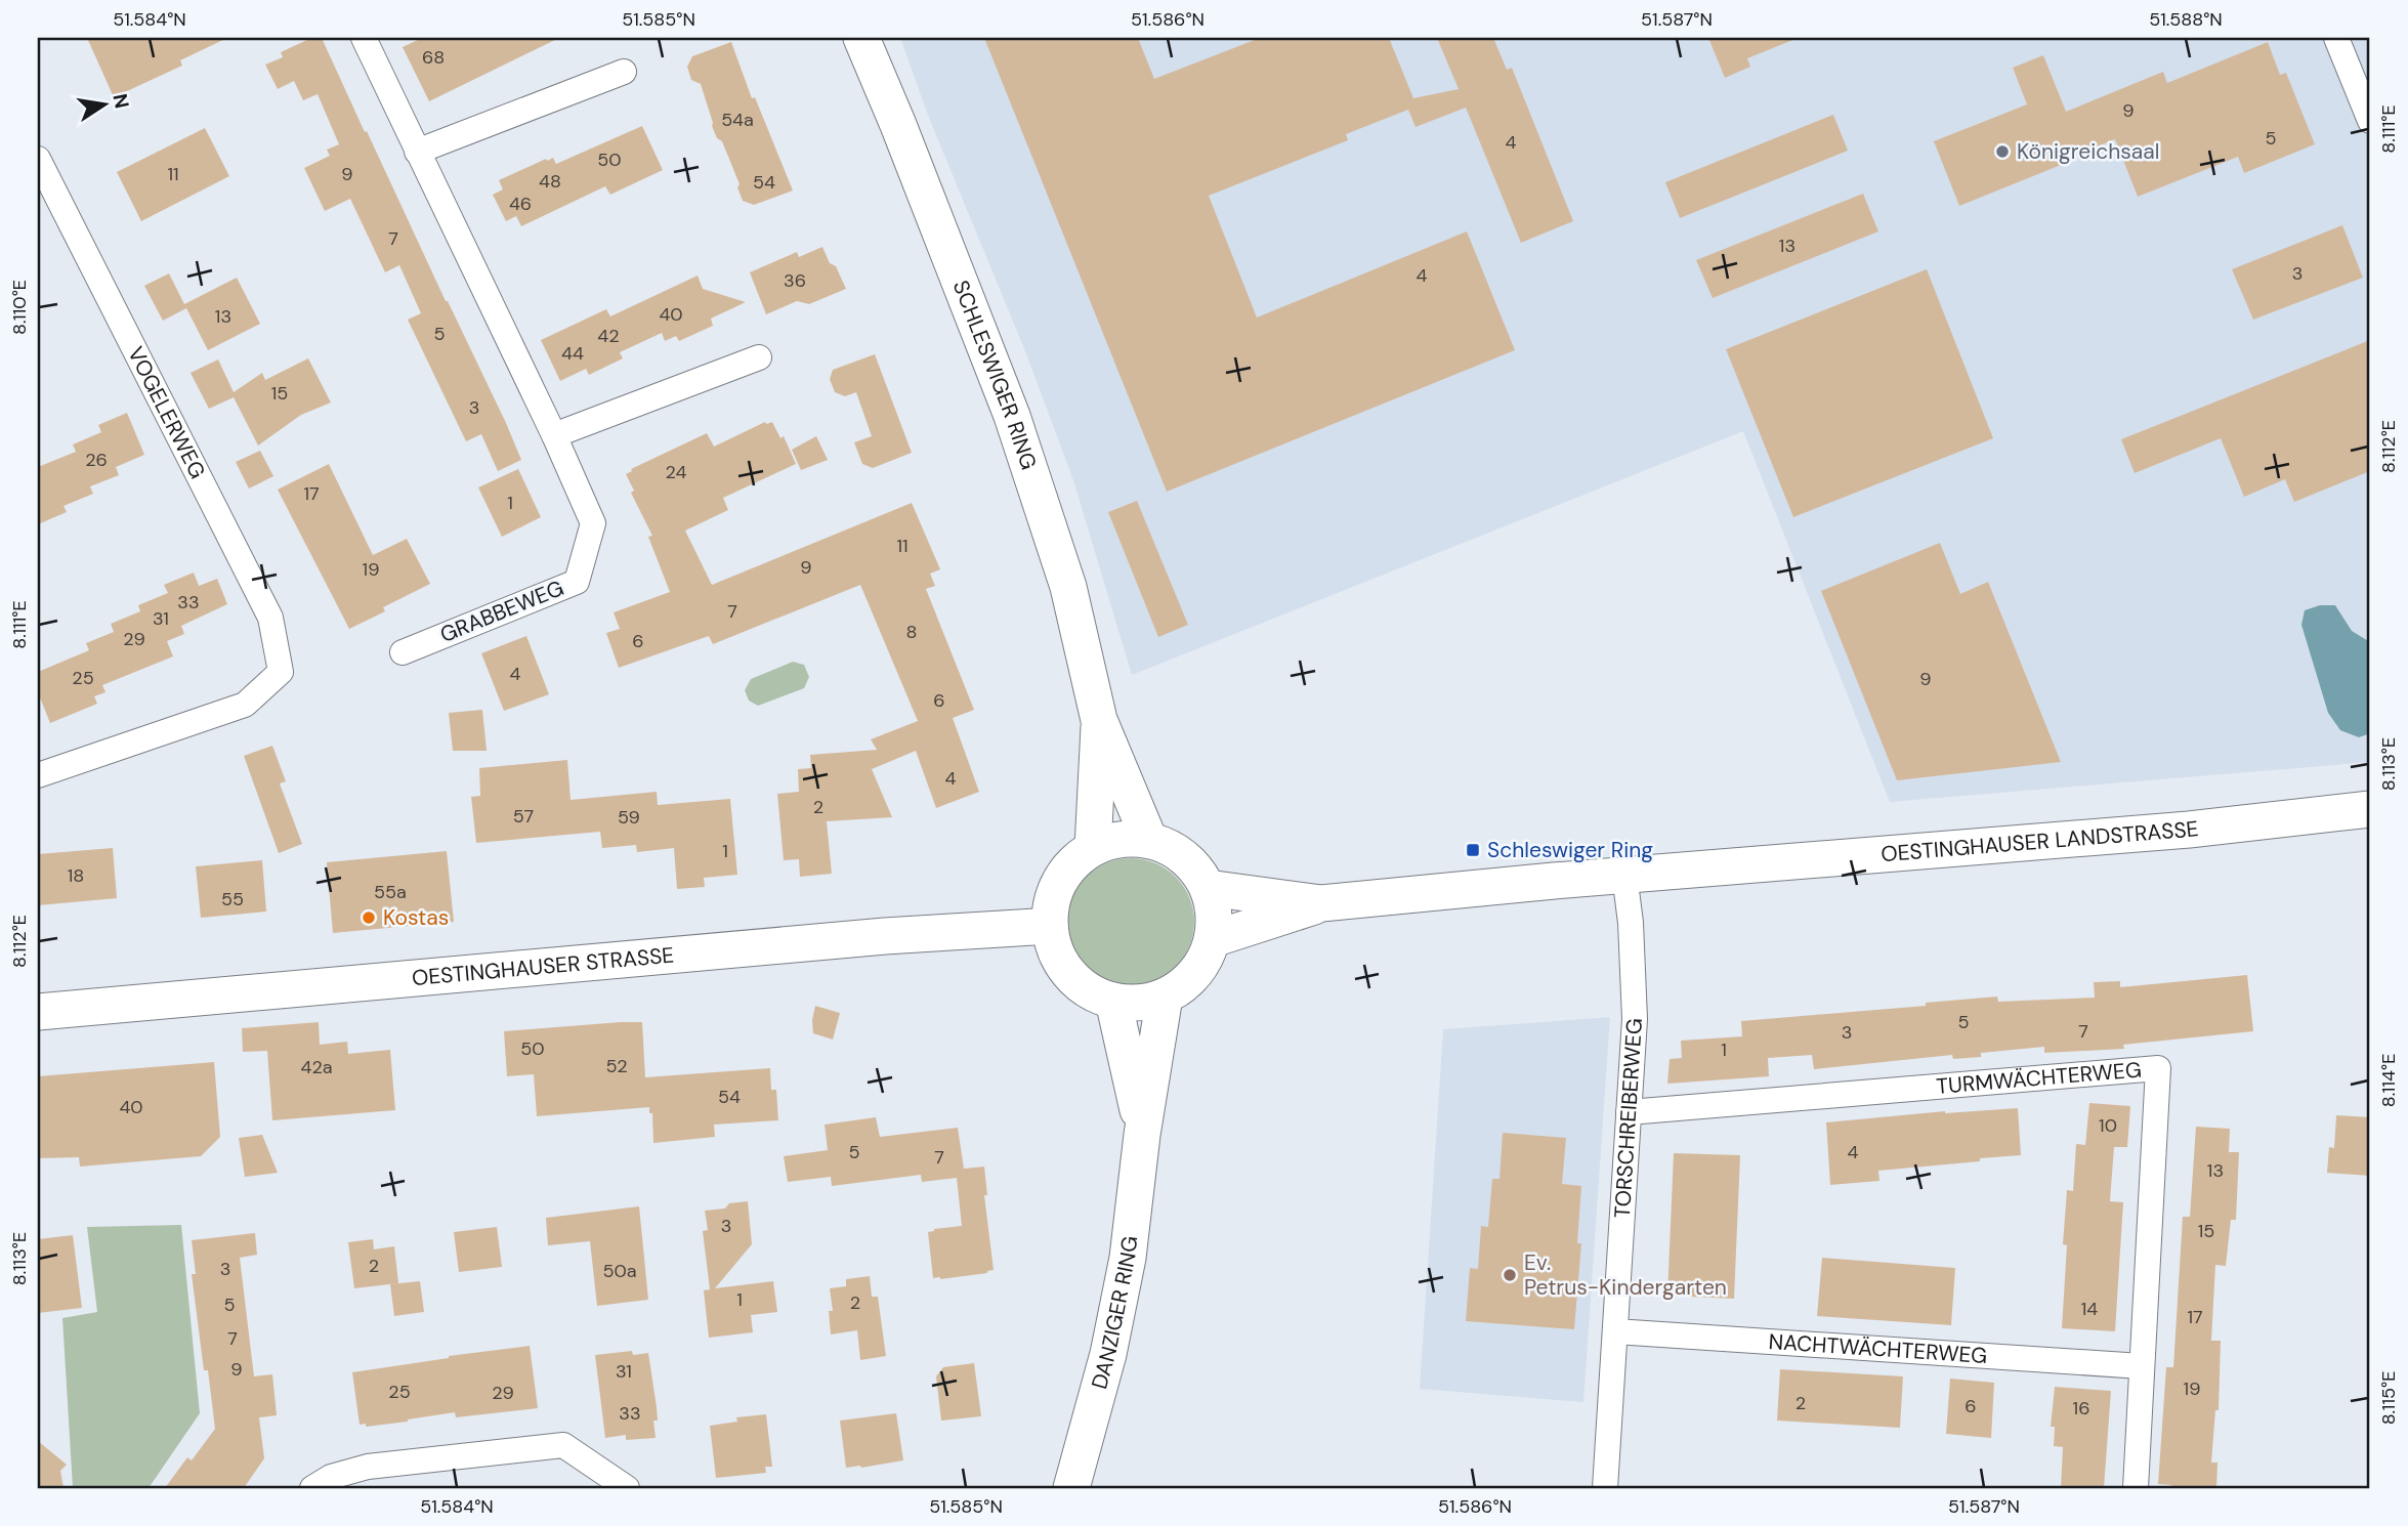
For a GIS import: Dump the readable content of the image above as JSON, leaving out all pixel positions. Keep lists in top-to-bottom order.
{
  "streets": {
    "street": [
      "SCHLESWIGER RING",
      "VOGELERWEG",
      "GRABBEWEG",
      "OESTINGHAUSER LANDSTRASSE",
      "OESTINGHAUSER STRASSE",
      "TURMWÄCHTERWEG",
      "TORSCHREIBERWEG",
      "DANZIGER RING",
      "NACHTWÄCHTERWEG"
    ]
  },
  "crossings": [
    ["SCHLESWIGER RING", "OESTINGHAUSER LANDSTRASSE"],
    ["SCHLESWIGER RING", "OESTINGHAUSER STRASSE"],
    ["SCHLESWIGER RING", "DANZIGER RING"],
    ["OESTINGHAUSER LANDSTRASSE", "OESTINGHAUSER STRASSE"],
    ["OESTINGHAUSER LANDSTRASSE", "TORSCHREIBERWEG"],
    ["OESTINGHAUSER LANDSTRASSE", "DANZIGER RING"],
    ["OESTINGHAUSER STRASSE", "DANZIGER RING"],
    ["TURMWÄCHTERWEG", "TORSCHREIBERWEG"],
    ["TURMWÄCHTERWEG", "NACHTWÄCHTERWEG"],
    ["TORSCHREIBERWEG", "NACHTWÄCHTERWEG"]
  ],
  "places": {
    "other": ["Königreichsaal", "Kostas", "Ev. Petrus-Kindergarten"],
    "transit": ["Schleswiger Ring"]
  },
  "house_numbers": [
    "68",
    "9",
    "54a",
    "5",
    "4",
    "50",
    "11",
    "9",
    "48",
    "54",
    "46",
    "7",
    "13",
    "3",
    "4",
    "36",
    "40",
    "13",
    "5",
    "42",
    "44",
    "15",
    "3",
    "26",
    "24",
    "17",
    "1",
    "11",
    "9",
    "19",
    "33",
    "7",
    "31",
    "8",
    "29",
    "6",
    "4",
    "25",
    "9",
    "6",
    "4",
    "2",
    "57",
    "59",
    "1",
    "18",
    "55a",
    "55",
    "5",
    "7",
    "3",
    "50",
    "1",
    "52",
    "42a",
    "54",
    "40",
    "10",
    "5",
    "4",
    "7",
    "13",
    "3",
    "15",
    "2",
    "3",
    "50a",
    "1",
    "2",
    "5",
    "14",
    "17",
    "7",
    "9",
    "31",
    "19",
    "25",
    "29",
    "2",
    "6",
    "16",
    "33"
  ],
  "north": "right",
  "coordinates": [
    "51.584°N",
    "51.585°N",
    "51.586°N",
    "51.587°N",
    "51.588°N",
    "8.111°E",
    "8.110°E",
    "8.112°E",
    "8.113°E",
    "8.114°E",
    "8.115°E"
  ]
}
